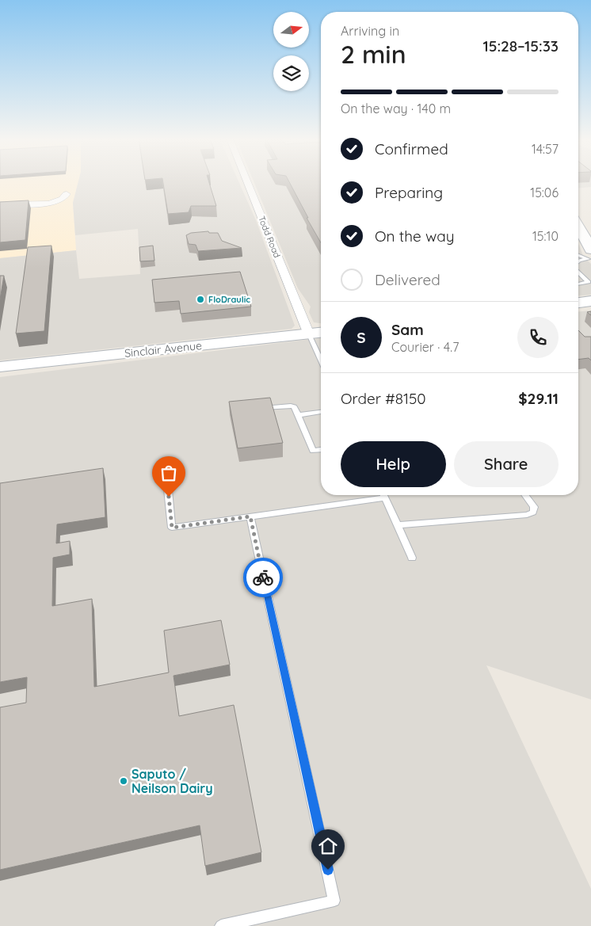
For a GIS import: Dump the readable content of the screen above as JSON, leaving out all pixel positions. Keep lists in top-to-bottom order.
{
  "streets": {
    "street": ["Todd Road", "Sinclair Avenue"]
  },
  "crossings": [
    ["Todd Road", "Sinclair Avenue"]
  ],
  "places": ["FloDraulic", "Saputo / Neilson Dairy"],
  "north": "right",
  "page": {
    "heading": ["2 min", "Arriving in", "15:28–15:33"],
    "panel": [
      "Sam",
      "Courier · 4.7",
      "Order #8150",
      "$29.11"
    ],
    "bar": "On the way · 140 m",
    "list": [
      ["Confirmed", "14:57"],
      ["Preparing", "15:06"],
      ["On the way", "15:10"],
      "Delivered"
    ],
    "round": "S",
    "buttons": ["Help", "Share"]
  }
}
